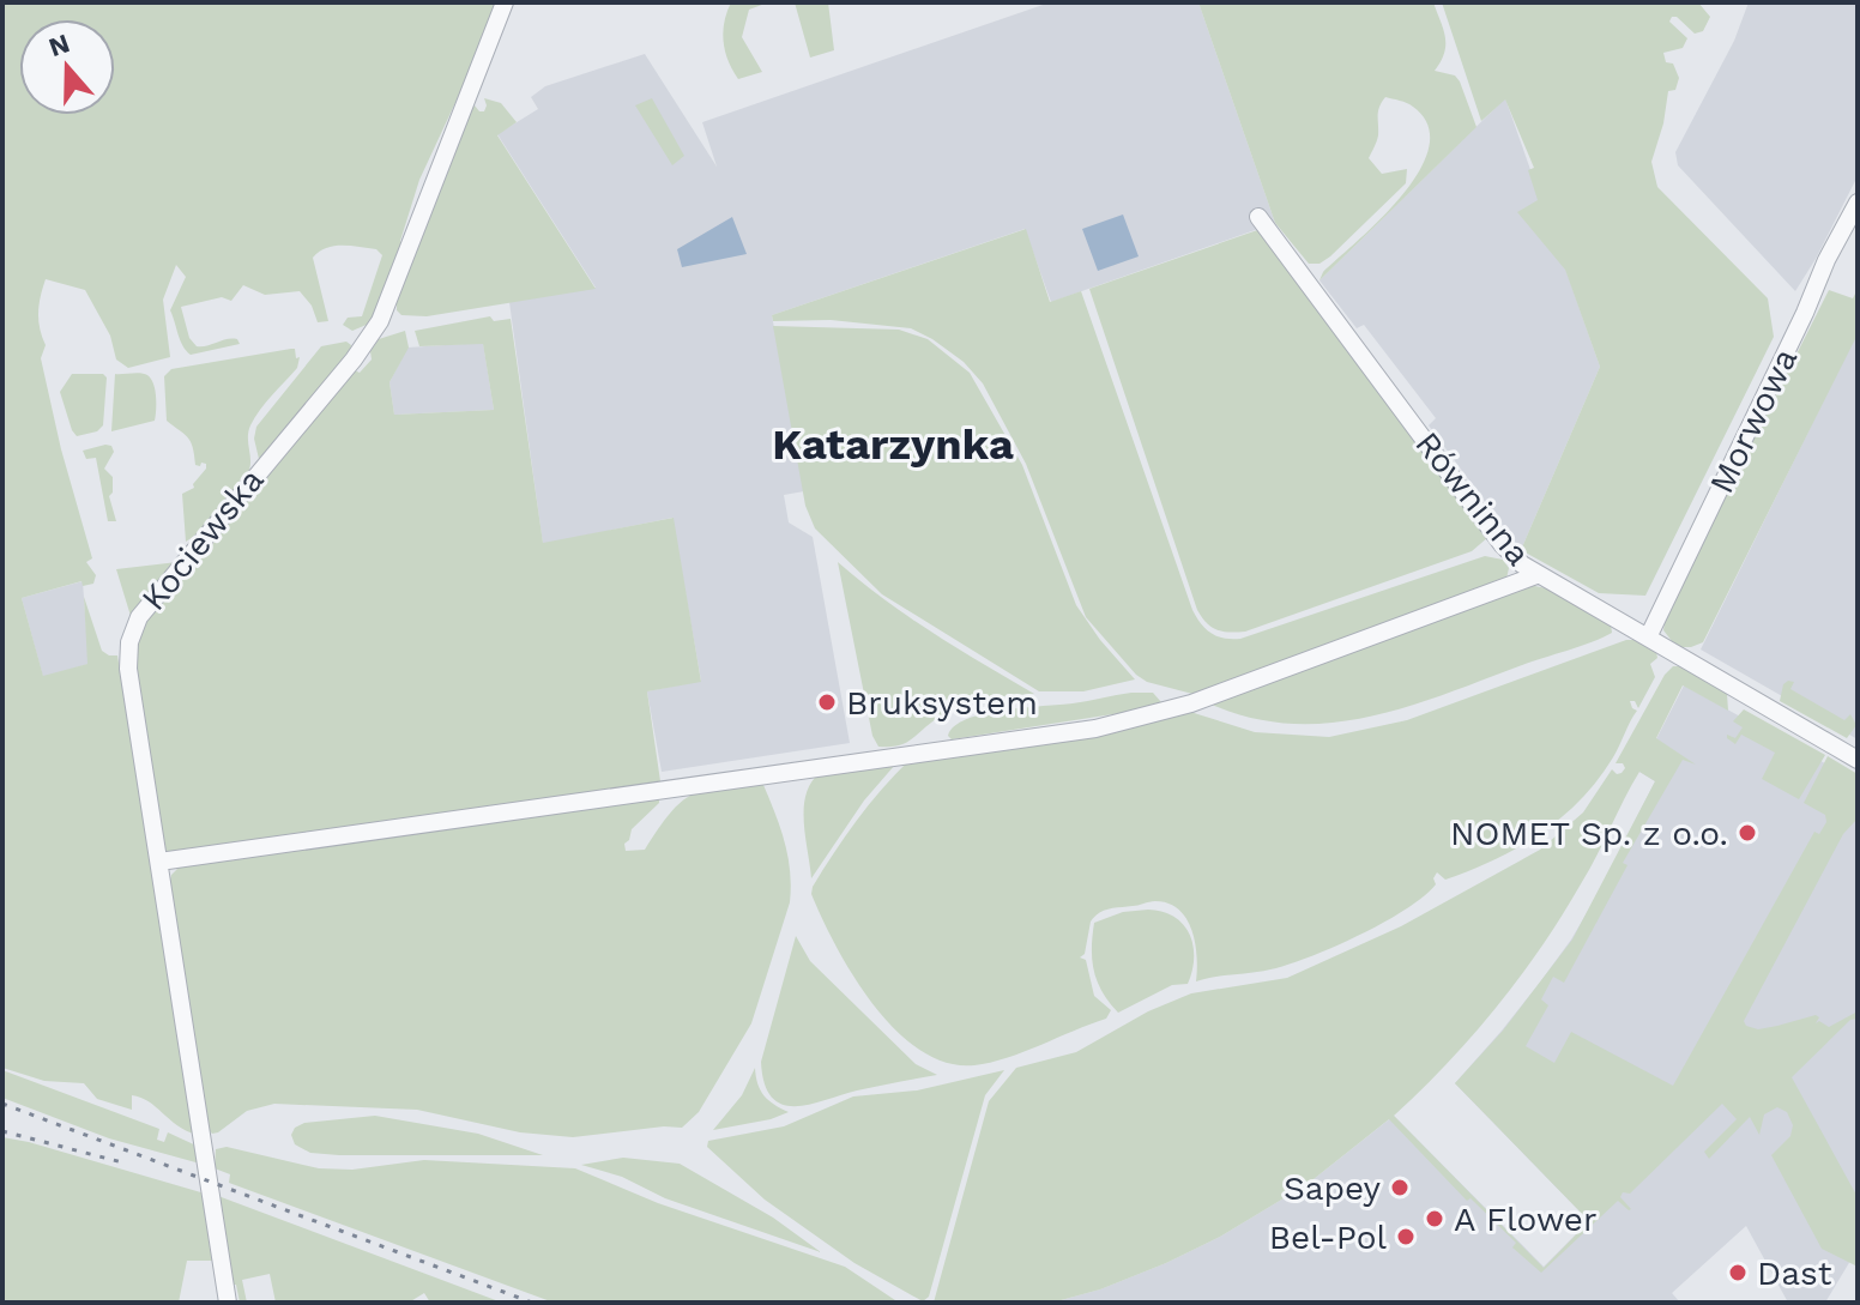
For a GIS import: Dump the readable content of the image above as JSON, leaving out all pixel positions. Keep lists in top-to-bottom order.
{
  "streets": {
    "street": ["Morwowa", "Równinna", "Kociewska"]
  },
  "crossings": [
    ["Morwowa", "Równinna"]
  ],
  "districts": ["Katarzynka"],
  "places": [
    "Bruksystem",
    "NOMET Sp. z o.o.",
    "Sapey",
    "A Flower",
    "Bel-Pol",
    "Dast"
  ],
  "north": "top"
}
